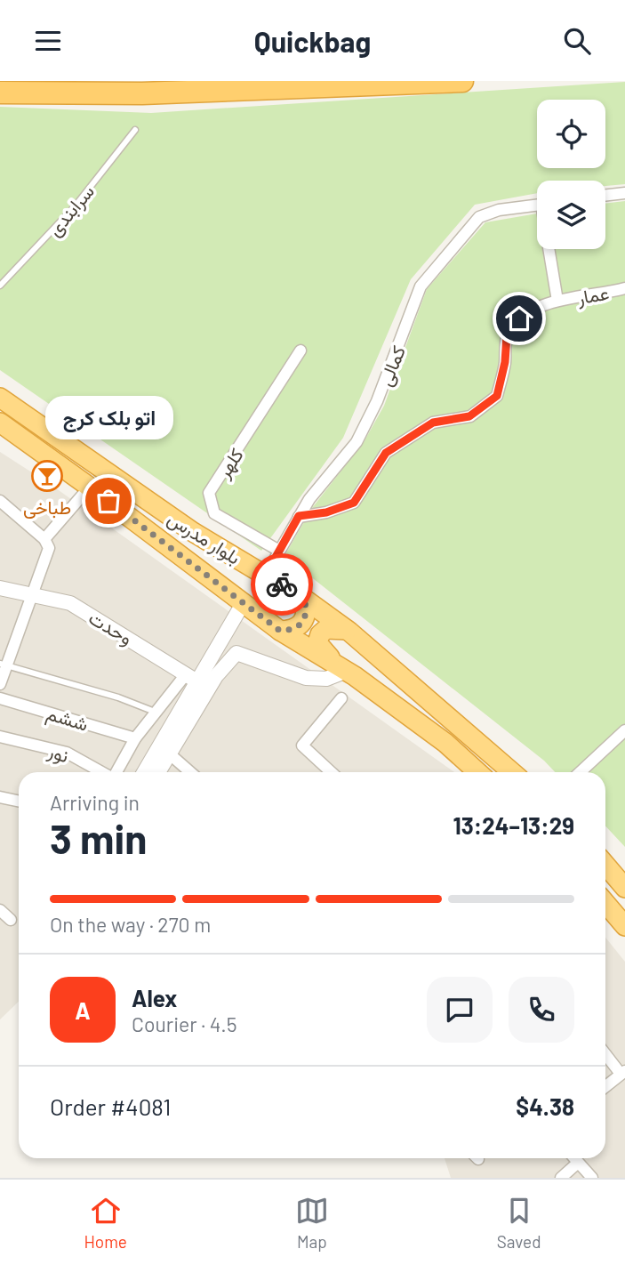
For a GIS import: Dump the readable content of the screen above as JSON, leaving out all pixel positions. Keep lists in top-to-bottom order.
{
  "streets": {
    "highway": ["بلوار مدرس"],
    "street": [
      "عمار",
      "کمالی",
      "کلهر",
      "وحدت",
      "ششم",
      "نور"
    ],
    "lane": ["سرابندی"]
  },
  "crossings": [
    ["عمار", "کمالی"],
    ["کمالی", "کلهر"],
    ["کمالی", "بلوار مدرس"]
  ],
  "places": {
    "bar": ["طباخی"],
    "other": ["اتو بلک کرج"]
  },
  "page": {
    "header": "Quickbag",
    "bubble": "اتو بلک کرج",
    "heading": ["3 min", "Arriving in", "13:24–13:29"],
    "panel": [
      "Alex",
      "Courier · 4.5",
      "Order #4081",
      "$4.38"
    ],
    "bar": "On the way · 270 m",
    "round": "A",
    "tabs": ["Home", "Map", "Saved"]
  }
}
